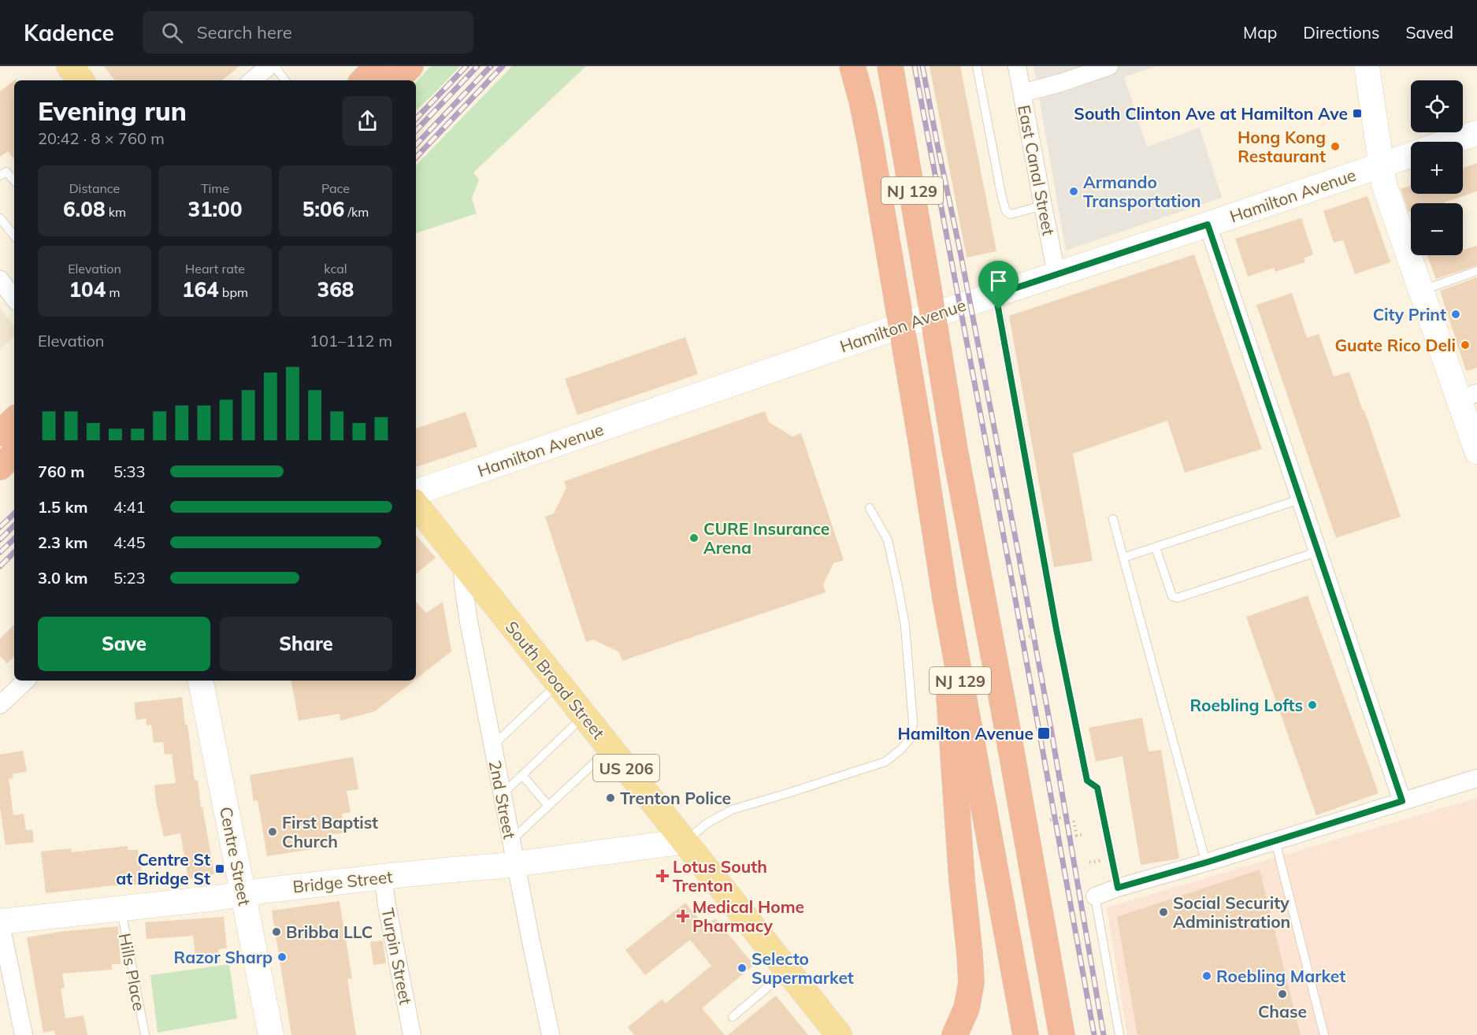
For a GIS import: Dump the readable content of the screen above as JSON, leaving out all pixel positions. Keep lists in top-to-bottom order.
{
  "streets": {
    "highway": ["NJ 129"],
    "main road": ["South Broad Street", "US 206"],
    "street": [
      "East Canal Street",
      "Hamilton Avenue",
      "2nd Street",
      "Centre Street",
      "Bridge Street",
      "Turpin Street"
    ],
    "lane": ["Hills Place"]
  },
  "crossings": [
    ["East Canal Street", "Hamilton Avenue"],
    ["NJ 129", "Hamilton Avenue"],
    ["South Broad Street", "2nd Street"],
    ["South Broad Street", "Bridge Street"],
    ["2nd Street", "Bridge Street"],
    ["Centre Street", "Bridge Street"],
    ["Bridge Street", "Turpin Street"],
    ["Bridge Street", "Hills Place"]
  ],
  "places": {
    "transit": ["South Clinton Ave at Hamilton Ave", "Hamilton Avenue", "Centre St at Bridge St"],
    "other": [
      "Hong Kong Restaurant",
      "Armando Transportation",
      "City Print",
      "Guate Rico Deli",
      "CURE Insurance Arena",
      "Roebling Lofts",
      "Trenton Police",
      "First Baptist Church",
      "Social Security Administration",
      "Bribba LLC",
      "Razor Sharp",
      "Selecto Supermarket",
      "Roebling Market",
      "Chase"
    ],
    "health": ["Lotus South Trenton", "Medical Home Pharmacy"]
  },
  "page": {
    "header": "Kadence",
    "search": "Search here",
    "nav": ["Map", "Directions", "Saved"],
    "map_buttons": ["+", "−"],
    "heading": ["Evening run", "20:42 · 8 × 760 m"],
    "stats": [
      ["Distance", "6.08 km"],
      ["Time", "31:00"],
      ["Pace", "5:06 /km"],
      ["Elevation", "104 m"],
      ["Heart rate", "164 bpm"],
      ["kcal", "368"]
    ],
    "chart": ["Elevation", "101–112 m"],
    "list": [
      {
        "name": "760 m",
        "note": "5:33"
      },
      {
        "name": "1.5 km",
        "note": "4:41"
      },
      {
        "name": "2.3 km",
        "note": "4:45"
      },
      {
        "name": "3.0 km",
        "note": "5:23"
      }
    ],
    "buttons": ["Save", "Share"]
  }
}
